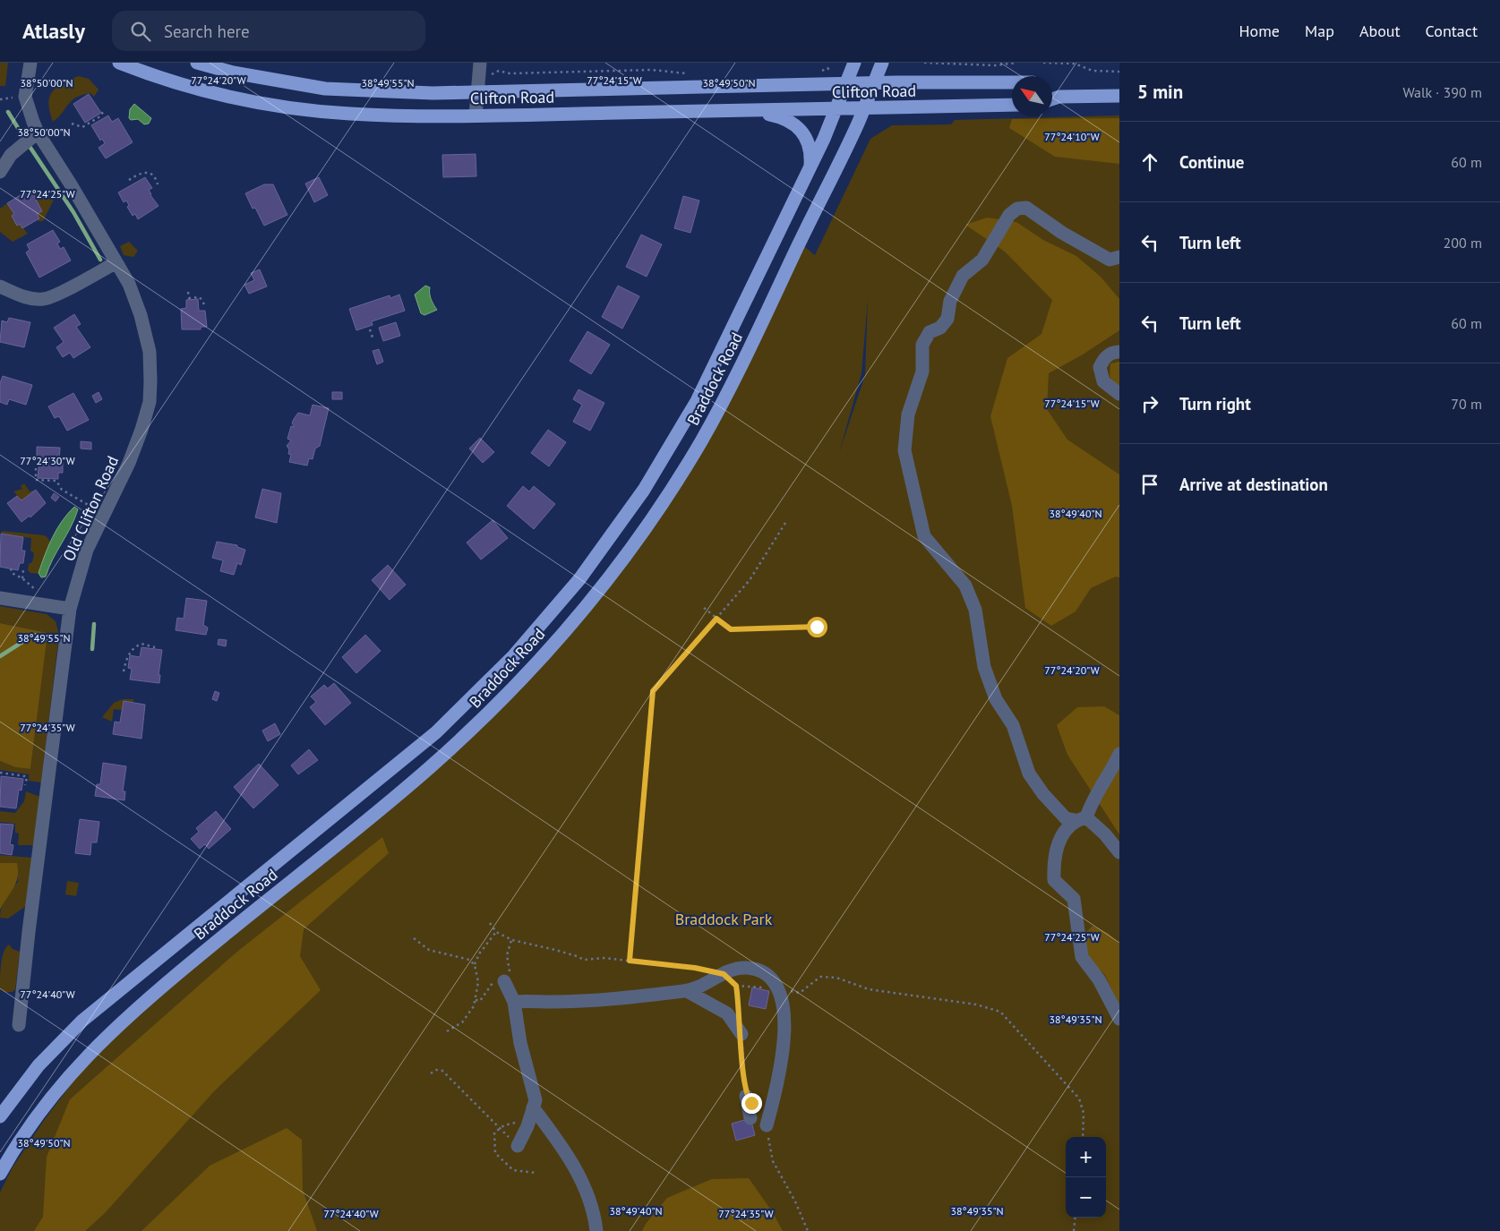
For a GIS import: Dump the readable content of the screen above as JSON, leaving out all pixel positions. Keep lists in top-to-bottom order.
{
  "streets": {
    "main road": ["Clifton Road", "Braddock Road"],
    "street": ["Old Clifton Road"]
  },
  "crossings": [
    ["Clifton Road", "Braddock Road"]
  ],
  "parks": ["Braddock Park"],
  "north": "top left",
  "page": {
    "header": "Atlasly",
    "search": "Search here",
    "nav": [
      "Home",
      "Map",
      "About",
      "Contact"
    ],
    "heading": ["5 min", "Walk · 390 m"],
    "list": [
      ["Continue", "60 m"],
      ["Turn left", "200 m"],
      ["Turn left", "60 m"],
      ["Turn right", "70 m"],
      "Arrive at destination"
    ],
    "map_buttons": ["+", "−"]
  },
  "coordinates": [
    "77°24'20\"W",
    "77°24'15\"W",
    "38°50'00\"N",
    "38°49'55\"N",
    "38°49'50\"N",
    "77°24'10\"W",
    "77°24'25\"W",
    "77°24'30\"W",
    "38°49'40\"N",
    "77°24'35\"W",
    "77°24'40\"W",
    "38°49'35\"N"
  ]
}
